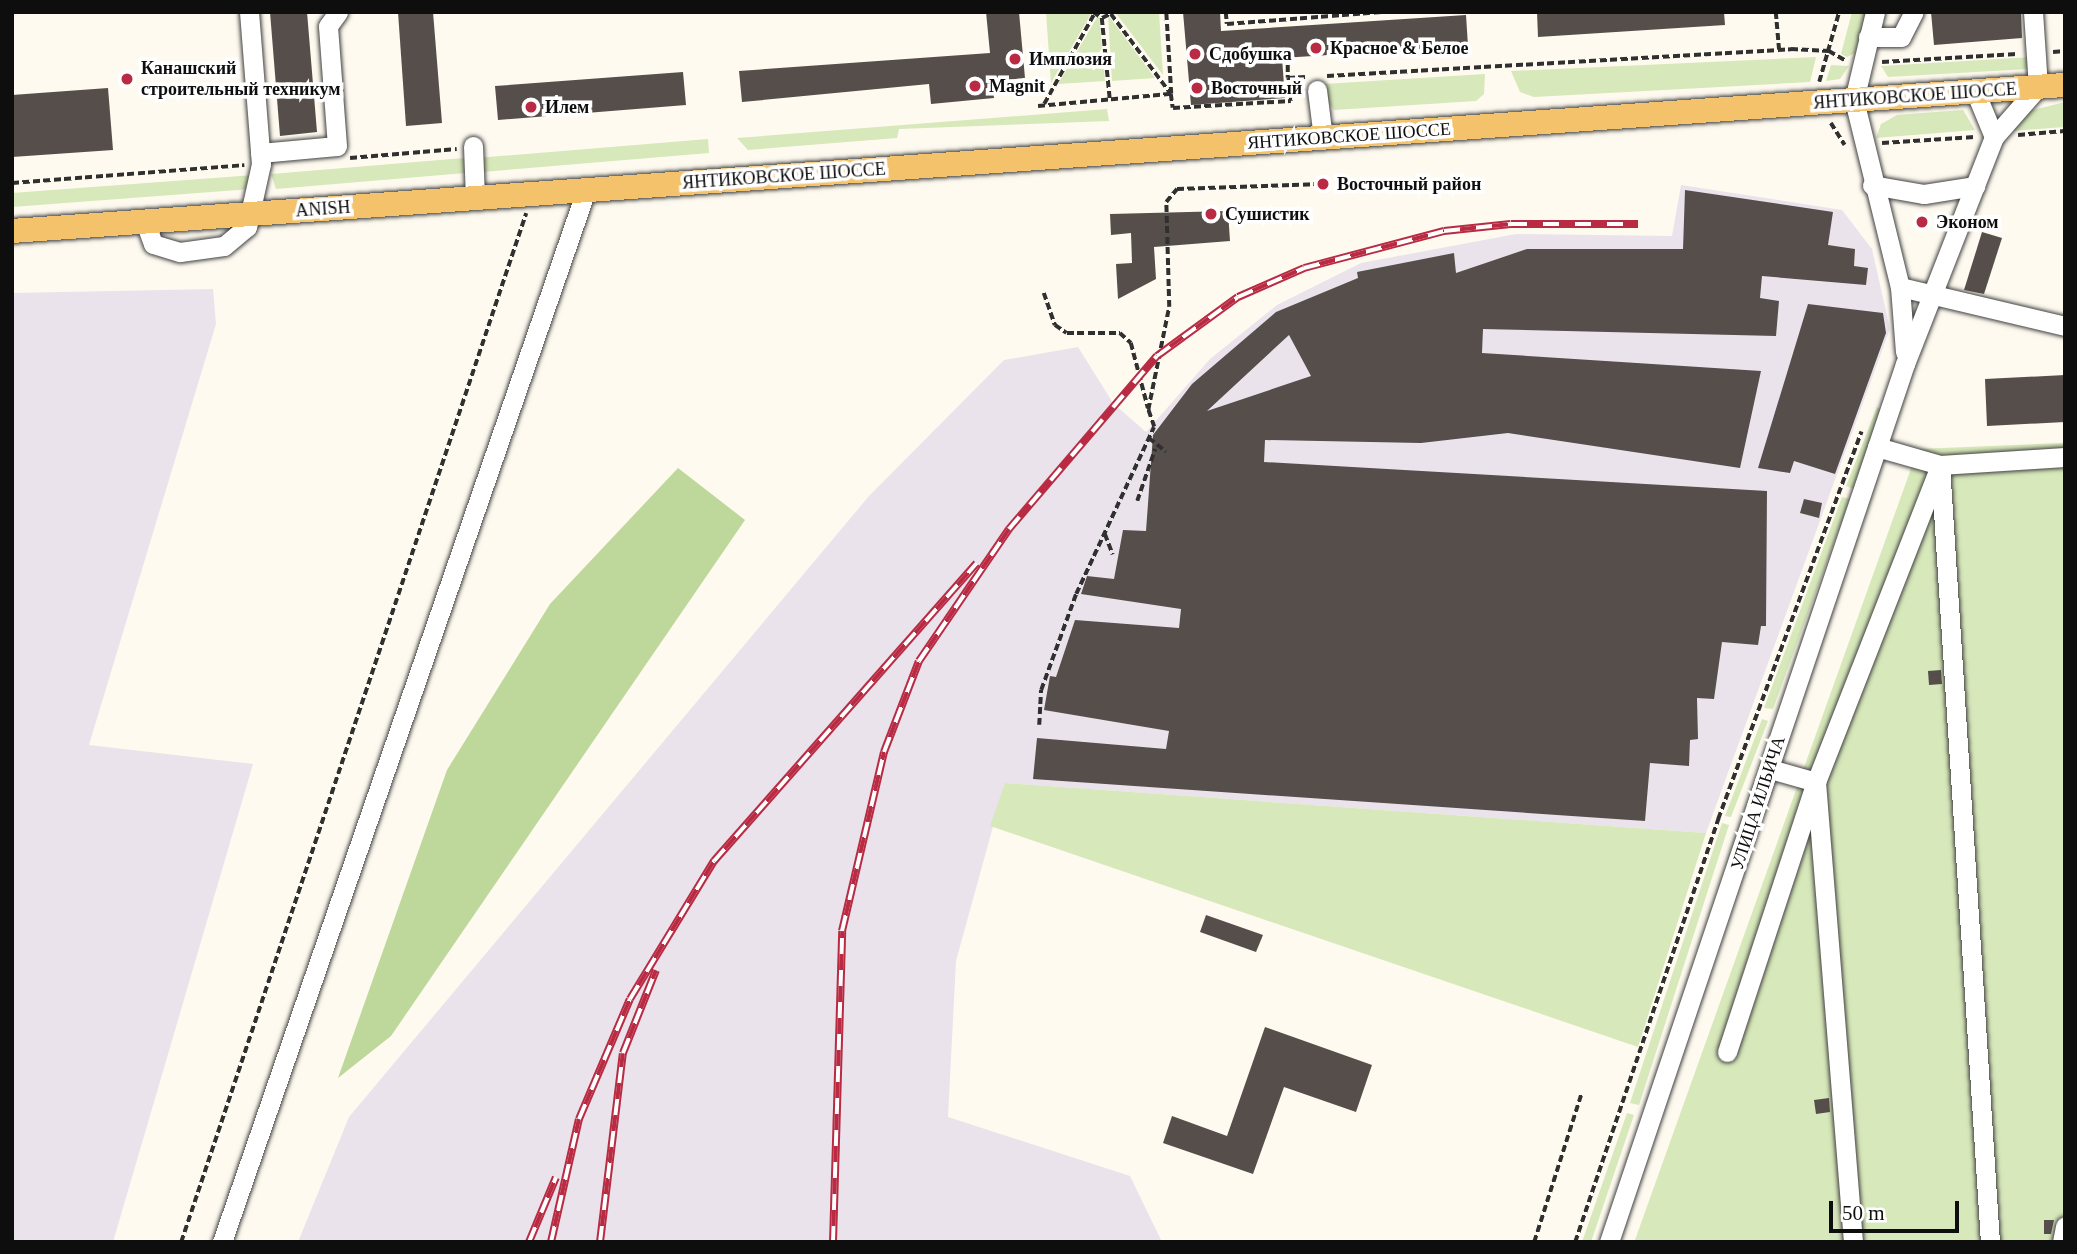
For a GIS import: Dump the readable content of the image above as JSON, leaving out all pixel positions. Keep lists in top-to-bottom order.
{
  "streets": {
    "main road": ["ЯНТИКОВСКОЕ ШОССЕ", "ANISH"],
    "street": ["УЛИЦА ИЛЬИЧА"]
  },
  "crossings": [
    ["ЯНТИКОВСКОЕ ШОССЕ", "ANISH"],
    ["ЯНТИКОВСКОЕ ШОССЕ", "УЛИЦА ИЛЬИЧА"]
  ],
  "places": [
    "Красное & Белое",
    "Сдобушка",
    "Имплозия",
    "Канашский строительный техникум",
    "Magnit",
    "Восточный",
    "Илем",
    "Восточный район",
    "Сушистик",
    "Эконом"
  ],
  "scale_bar": "50 m"
}
